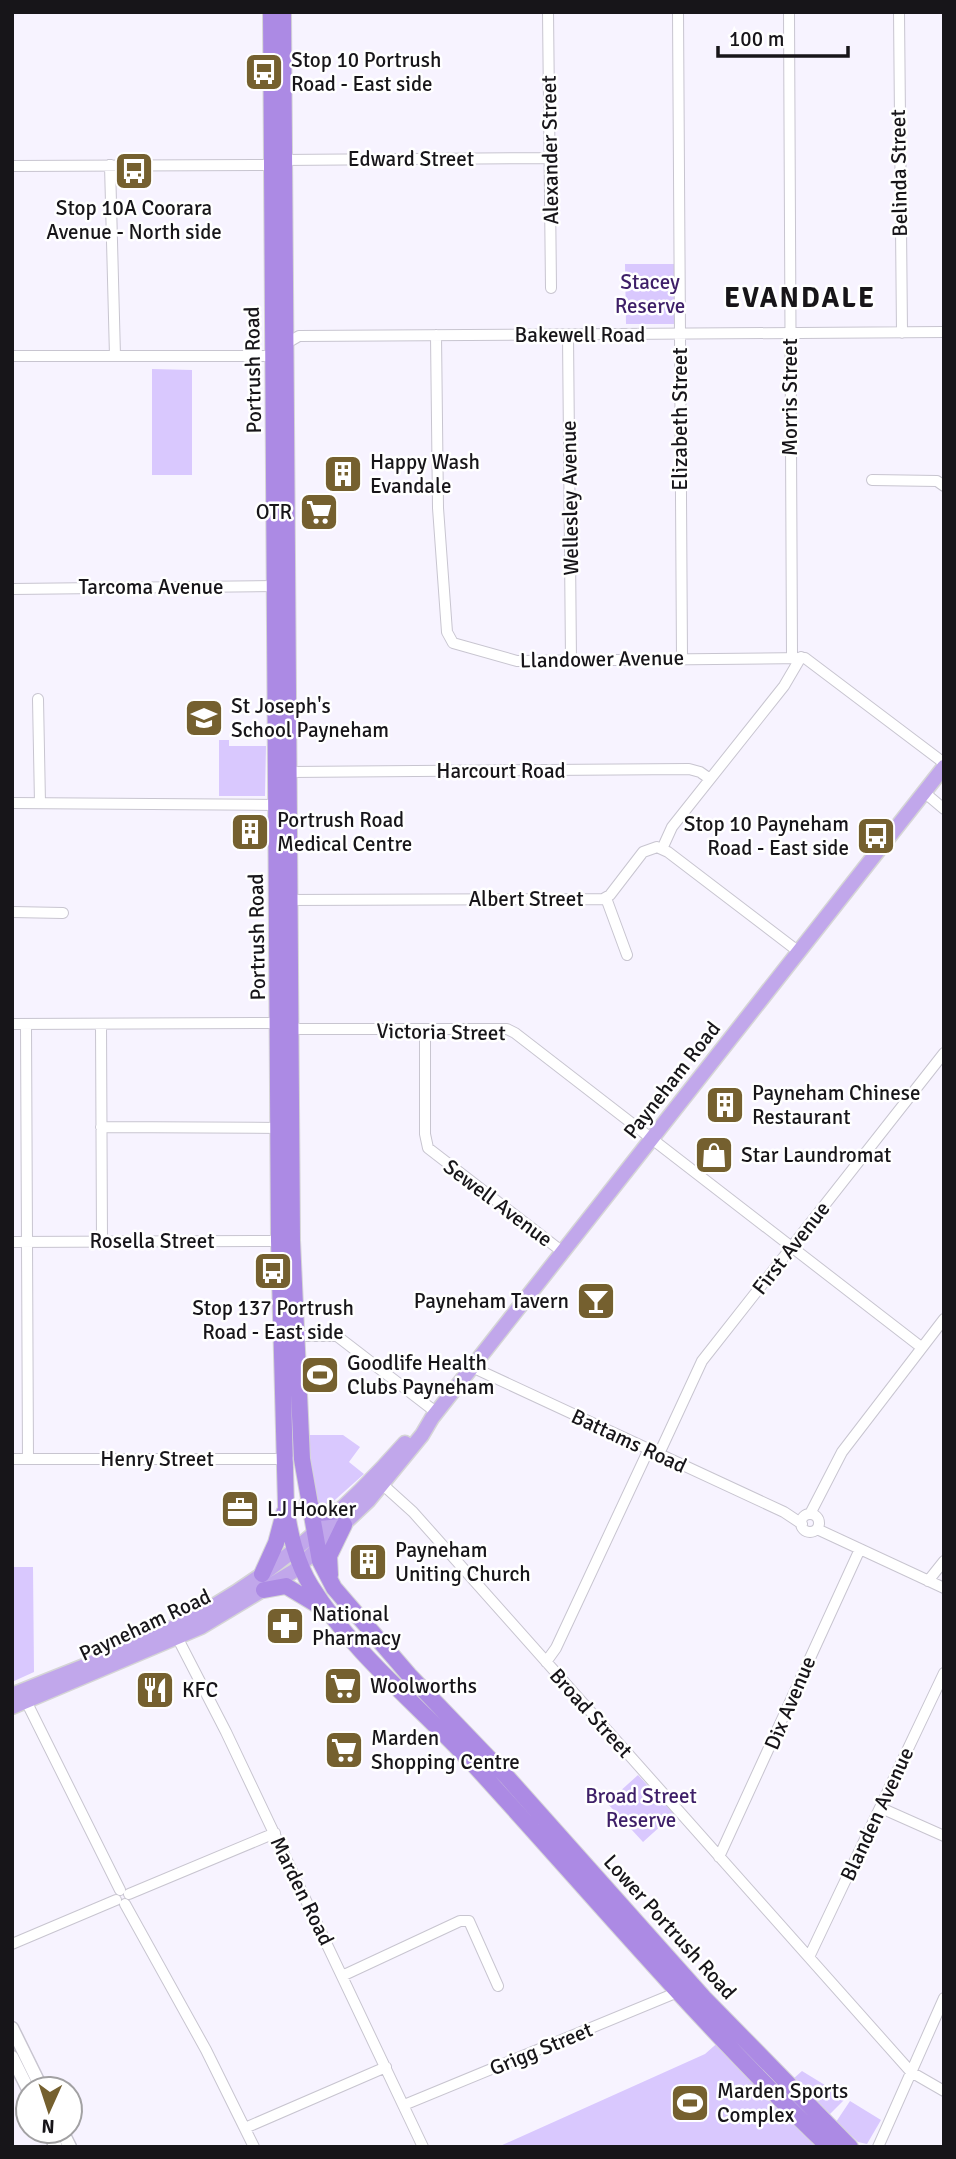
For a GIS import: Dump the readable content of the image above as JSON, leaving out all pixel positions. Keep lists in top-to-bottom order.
{
  "streets": {
    "highway": ["Portrush Road", "Lower Portrush Road"],
    "main road": ["Payneham Road"],
    "street": [
      "Alexander Street",
      "Edward Street",
      "Belinda Street",
      "Bakewell Road",
      "Morris Street",
      "Elizabeth Street",
      "Wellesley Avenue",
      "Tarcoma Avenue",
      "Llandower Avenue",
      "Harcourt Road",
      "Albert Street",
      "Victoria Street",
      "Sewell Avenue",
      "Rosella Street",
      "First Avenue",
      "Battams Road",
      "Henry Street",
      "Dix Avenue",
      "Broad Street",
      "Blanden Avenue",
      "Marden Road",
      "Grigg Street"
    ]
  },
  "crossings": [
    ["Alexander Street", "Edward Street"],
    ["Edward Street", "Portrush Road"],
    ["Belinda Street", "Bakewell Road"],
    ["Bakewell Road", "Portrush Road"],
    ["Bakewell Road", "Morris Street"],
    ["Bakewell Road", "Elizabeth Street"],
    ["Bakewell Road", "Wellesley Avenue"],
    ["Bakewell Road", "Llandower Avenue"],
    ["Portrush Road", "Tarcoma Avenue"],
    ["Portrush Road", "Harcourt Road"],
    ["Portrush Road", "Albert Street"],
    ["Portrush Road", "Victoria Street"],
    ["Portrush Road", "Payneham Road"],
    ["Portrush Road", "Rosella Street"],
    ["Portrush Road", "Henry Street"],
    ["Portrush Road", "Lower Portrush Road"],
    ["Morris Street", "Llandower Avenue"],
    ["Elizabeth Street", "Llandower Avenue"],
    ["Wellesley Avenue", "Llandower Avenue"],
    ["Victoria Street", "Payneham Road"],
    ["Victoria Street", "Sewell Avenue"],
    ["Victoria Street", "First Avenue"],
    ["Payneham Road", "Sewell Avenue"],
    ["Payneham Road", "Battams Road"],
    ["Payneham Road", "Broad Street"],
    ["Payneham Road", "Marden Road"],
    ["Payneham Road", "Lower Portrush Road"],
    ["First Avenue", "Battams Road"],
    ["First Avenue", "Broad Street"],
    ["Battams Road", "Dix Avenue"],
    ["Dix Avenue", "Broad Street"],
    ["Broad Street", "Blanden Avenue"],
    ["Marden Road", "Grigg Street"],
    ["Lower Portrush Road", "Grigg Street"]
  ],
  "districts": ["EVANDALE"],
  "parks": ["Stacey Reserve", "Broad Street Reserve"],
  "places": {
    "bus stop": [
      "Stop 10 Portrush Road - East side",
      "Stop 10A Coorara Avenue - North side",
      "Stop 10 Payneham Road - East side",
      "Stop 137 Portrush Road - East side"
    ],
    "building": [
      "Happy Wash Evandale",
      "Portrush Road Medical Centre",
      "Payneham Chinese Restaurant",
      "Payneham Uniting Church"
    ],
    "supermarket": ["OTR", "Woolworths", "Marden Shopping Centre"],
    "school or university": ["St Joseph's School Payneham"],
    "shop": ["Star Laundromat"],
    "bar": ["Payneham Tavern"],
    "sports": ["Goodlife Health Clubs Payneham", "Marden Sports Complex"],
    "office": ["LJ Hooker"],
    "pharmacy": ["National Pharmacy"],
    "restaurant": ["KFC"]
  },
  "scale_bar": "100 m",
  "north": "bottom"
}
